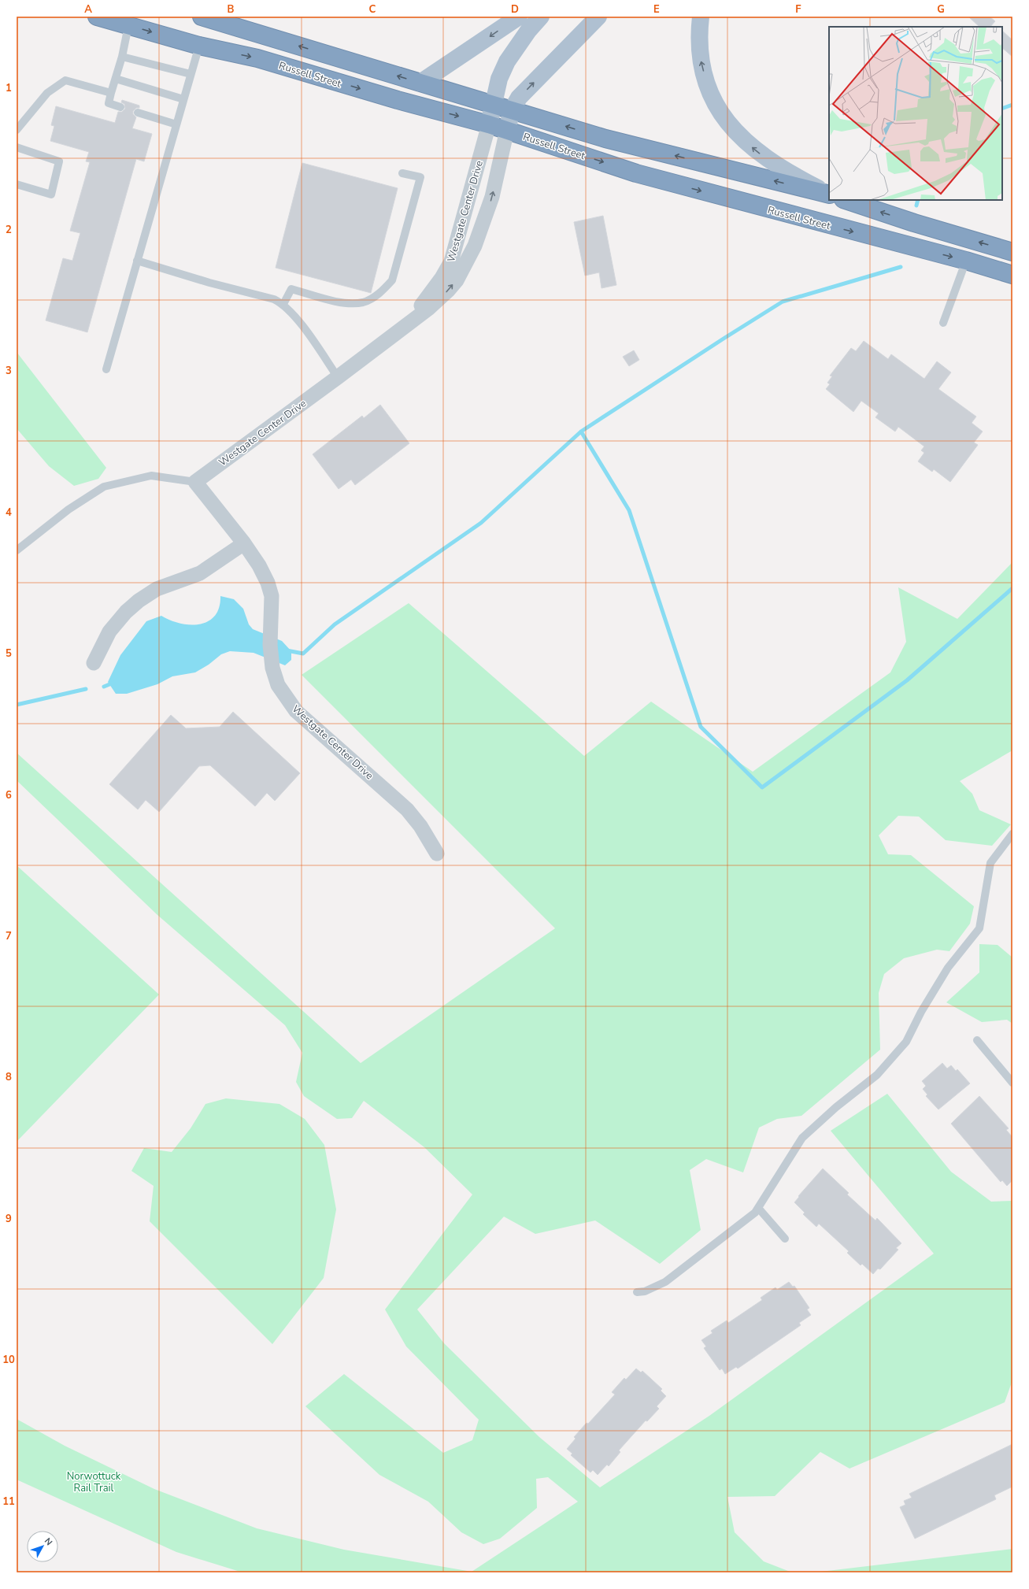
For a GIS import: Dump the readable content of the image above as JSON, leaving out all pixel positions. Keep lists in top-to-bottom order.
{
  "streets": {
    "highway": ["Russell Street"],
    "street": ["Westgate Center Drive"]
  },
  "crossings": [
    ["Russell Street", "Westgate Center Drive"]
  ],
  "parks": ["Norwottuck Rail Trail"],
  "north": "top right",
  "grid": {
    "columns": [
      "A",
      "B",
      "C",
      "D",
      "E",
      "F",
      "G"
    ],
    "rows": [
      "1",
      "2",
      "3",
      "4",
      "5",
      "6",
      "7",
      "8",
      "9",
      "10",
      "11"
    ]
  }
}
